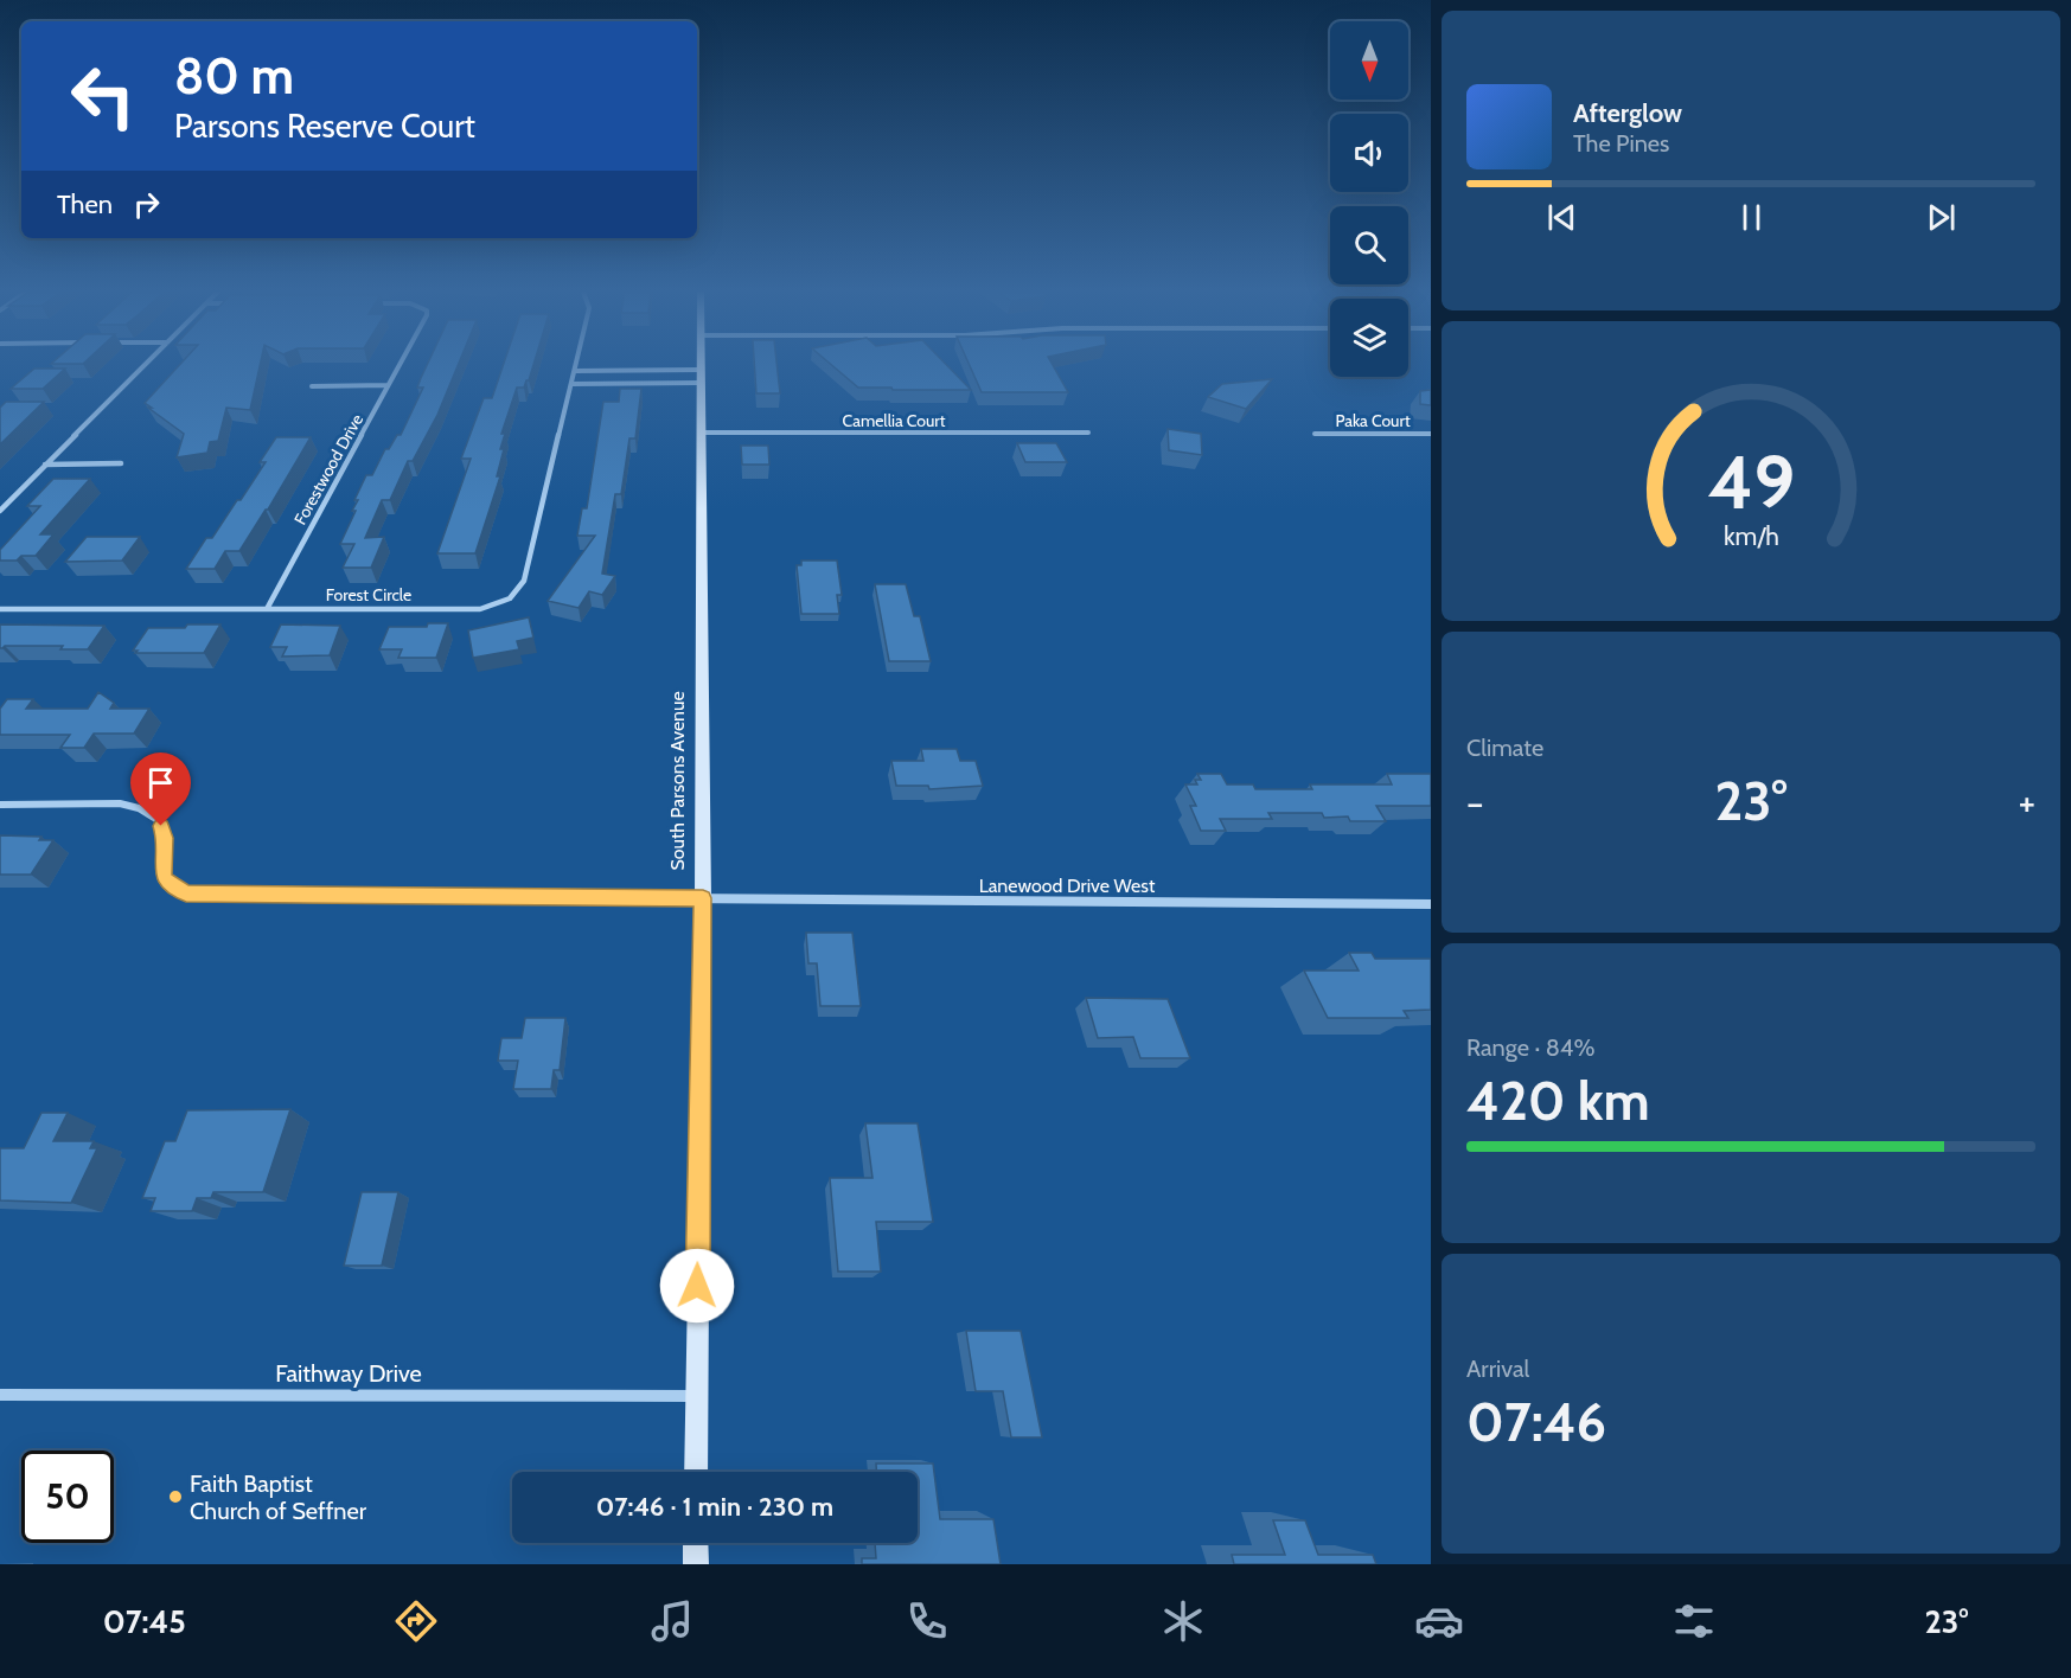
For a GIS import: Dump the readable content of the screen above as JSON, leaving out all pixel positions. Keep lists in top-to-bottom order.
{
  "streets": {
    "main road": ["South Parsons Avenue"],
    "street": [
      "Camellia Court",
      "Paka Court",
      "Forestwood Drive",
      "Forest Circle",
      "Lanewood Drive West",
      "Faithway Drive"
    ]
  },
  "crossings": [
    ["Camellia Court", "South Parsons Avenue"],
    ["Forestwood Drive", "Forest Circle"],
    ["South Parsons Avenue", "Lanewood Drive West"],
    ["South Parsons Avenue", "Faithway Drive"]
  ],
  "places": ["Faith Baptist Church of Seffner"],
  "north": "bottom",
  "page": {
    "turn": ["80 m", "Parsons Reserve Court"],
    "song": ["Afterglow", "The Pines"],
    "then": "Then",
    "tile": [
      "Climate",
      ["Range · 84%", "420 km"],
      ["Arrival", "07:46"]
    ],
    "heat": ["−", "23°", "+"],
    "limit": "50",
    "trip": "07:46 · 1 min · 230 m",
    "tabs": ["07:45", "23°"],
    "gauge": ["49", "km/h"]
  }
}
